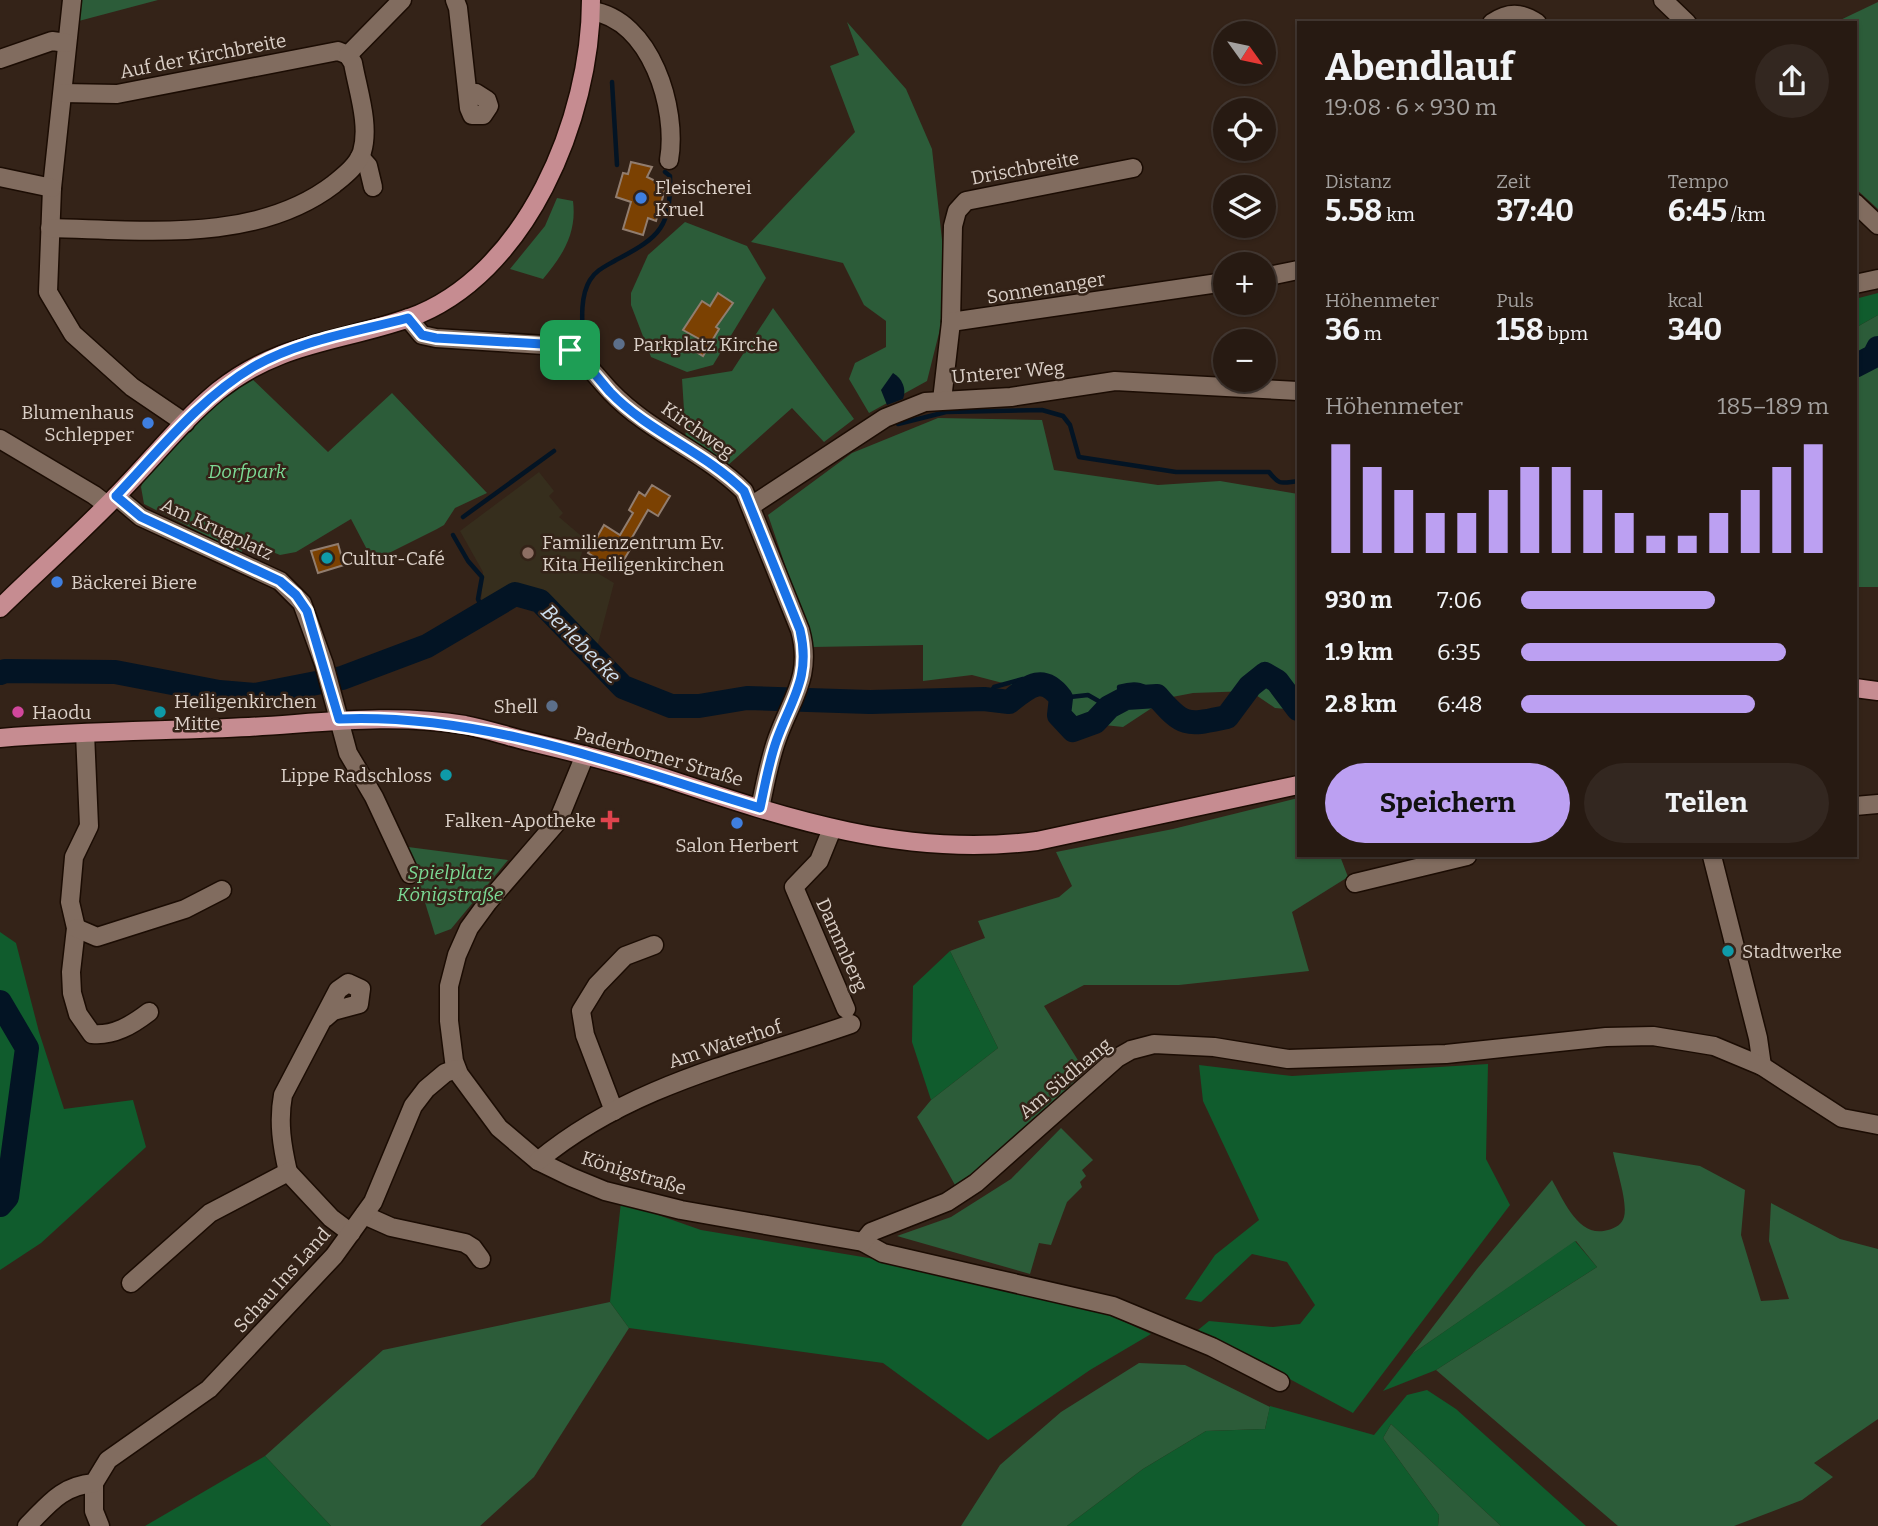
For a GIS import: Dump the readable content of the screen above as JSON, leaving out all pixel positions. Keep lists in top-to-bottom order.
{
  "streets": {
    "main road": ["Paderborner Straße"],
    "street": [
      "Auf der Kirchbreite",
      "Drischbreite",
      "Sonnenanger",
      "Unterer Weg",
      "Kirchweg",
      "Am Krugplatz",
      "Dammberg",
      "Am Waterhof",
      "Am Südhang",
      "Königstraße",
      "Schau Ins Land"
    ]
  },
  "crossings": [
    ["Drischbreite", "Sonnenanger"],
    ["Unterer Weg", "Kirchweg"],
    ["Kirchweg", "Paderborner Straße"],
    ["Am Krugplatz", "Paderborner Straße"],
    ["Paderborner Straße", "Dammberg"],
    ["Paderborner Straße", "Königstraße"],
    ["Dammberg", "Am Waterhof"],
    ["Am Waterhof", "Königstraße"],
    ["Am Südhang", "Königstraße"],
    ["Königstraße", "Schau Ins Land"]
  ],
  "water": ["Berlebecke"],
  "parks": ["Dorfpark", "Spielplatz Königstraße"],
  "places": {
    "other": [
      "Fleischerei Kruel",
      "Parkplatz Kirche",
      "Blumenhaus Schlepper",
      "Familienzentrum Ev. Kita Heiligenkirchen",
      "Cultur-Café",
      "Bäckerei Biere",
      "Shell",
      "Haodu",
      "Heiligenkirchen Mitte",
      "Lippe Radschloss",
      "Salon Herbert",
      "Stadtwerke"
    ],
    "health": ["Falken-Apotheke"]
  },
  "north": "bottom right",
  "page": {
    "map_buttons": ["+", "−"],
    "heading": ["Abendlauf", "19:08 · 6 × 930 m"],
    "stats": [
      ["Distanz", "5.58 km"],
      ["Zeit", "37:40"],
      ["Tempo", "6:45 /km"],
      ["Höhenmeter", "36 m"],
      ["Puls", "158 bpm"],
      ["kcal", "340"]
    ],
    "chart": ["Höhenmeter", "185–189 m"],
    "list": [
      {
        "name": "930 m",
        "note": "7:06"
      },
      {
        "name": "1.9 km",
        "note": "6:35"
      },
      {
        "name": "2.8 km",
        "note": "6:48"
      }
    ],
    "buttons": ["Speichern", "Teilen"]
  }
}
